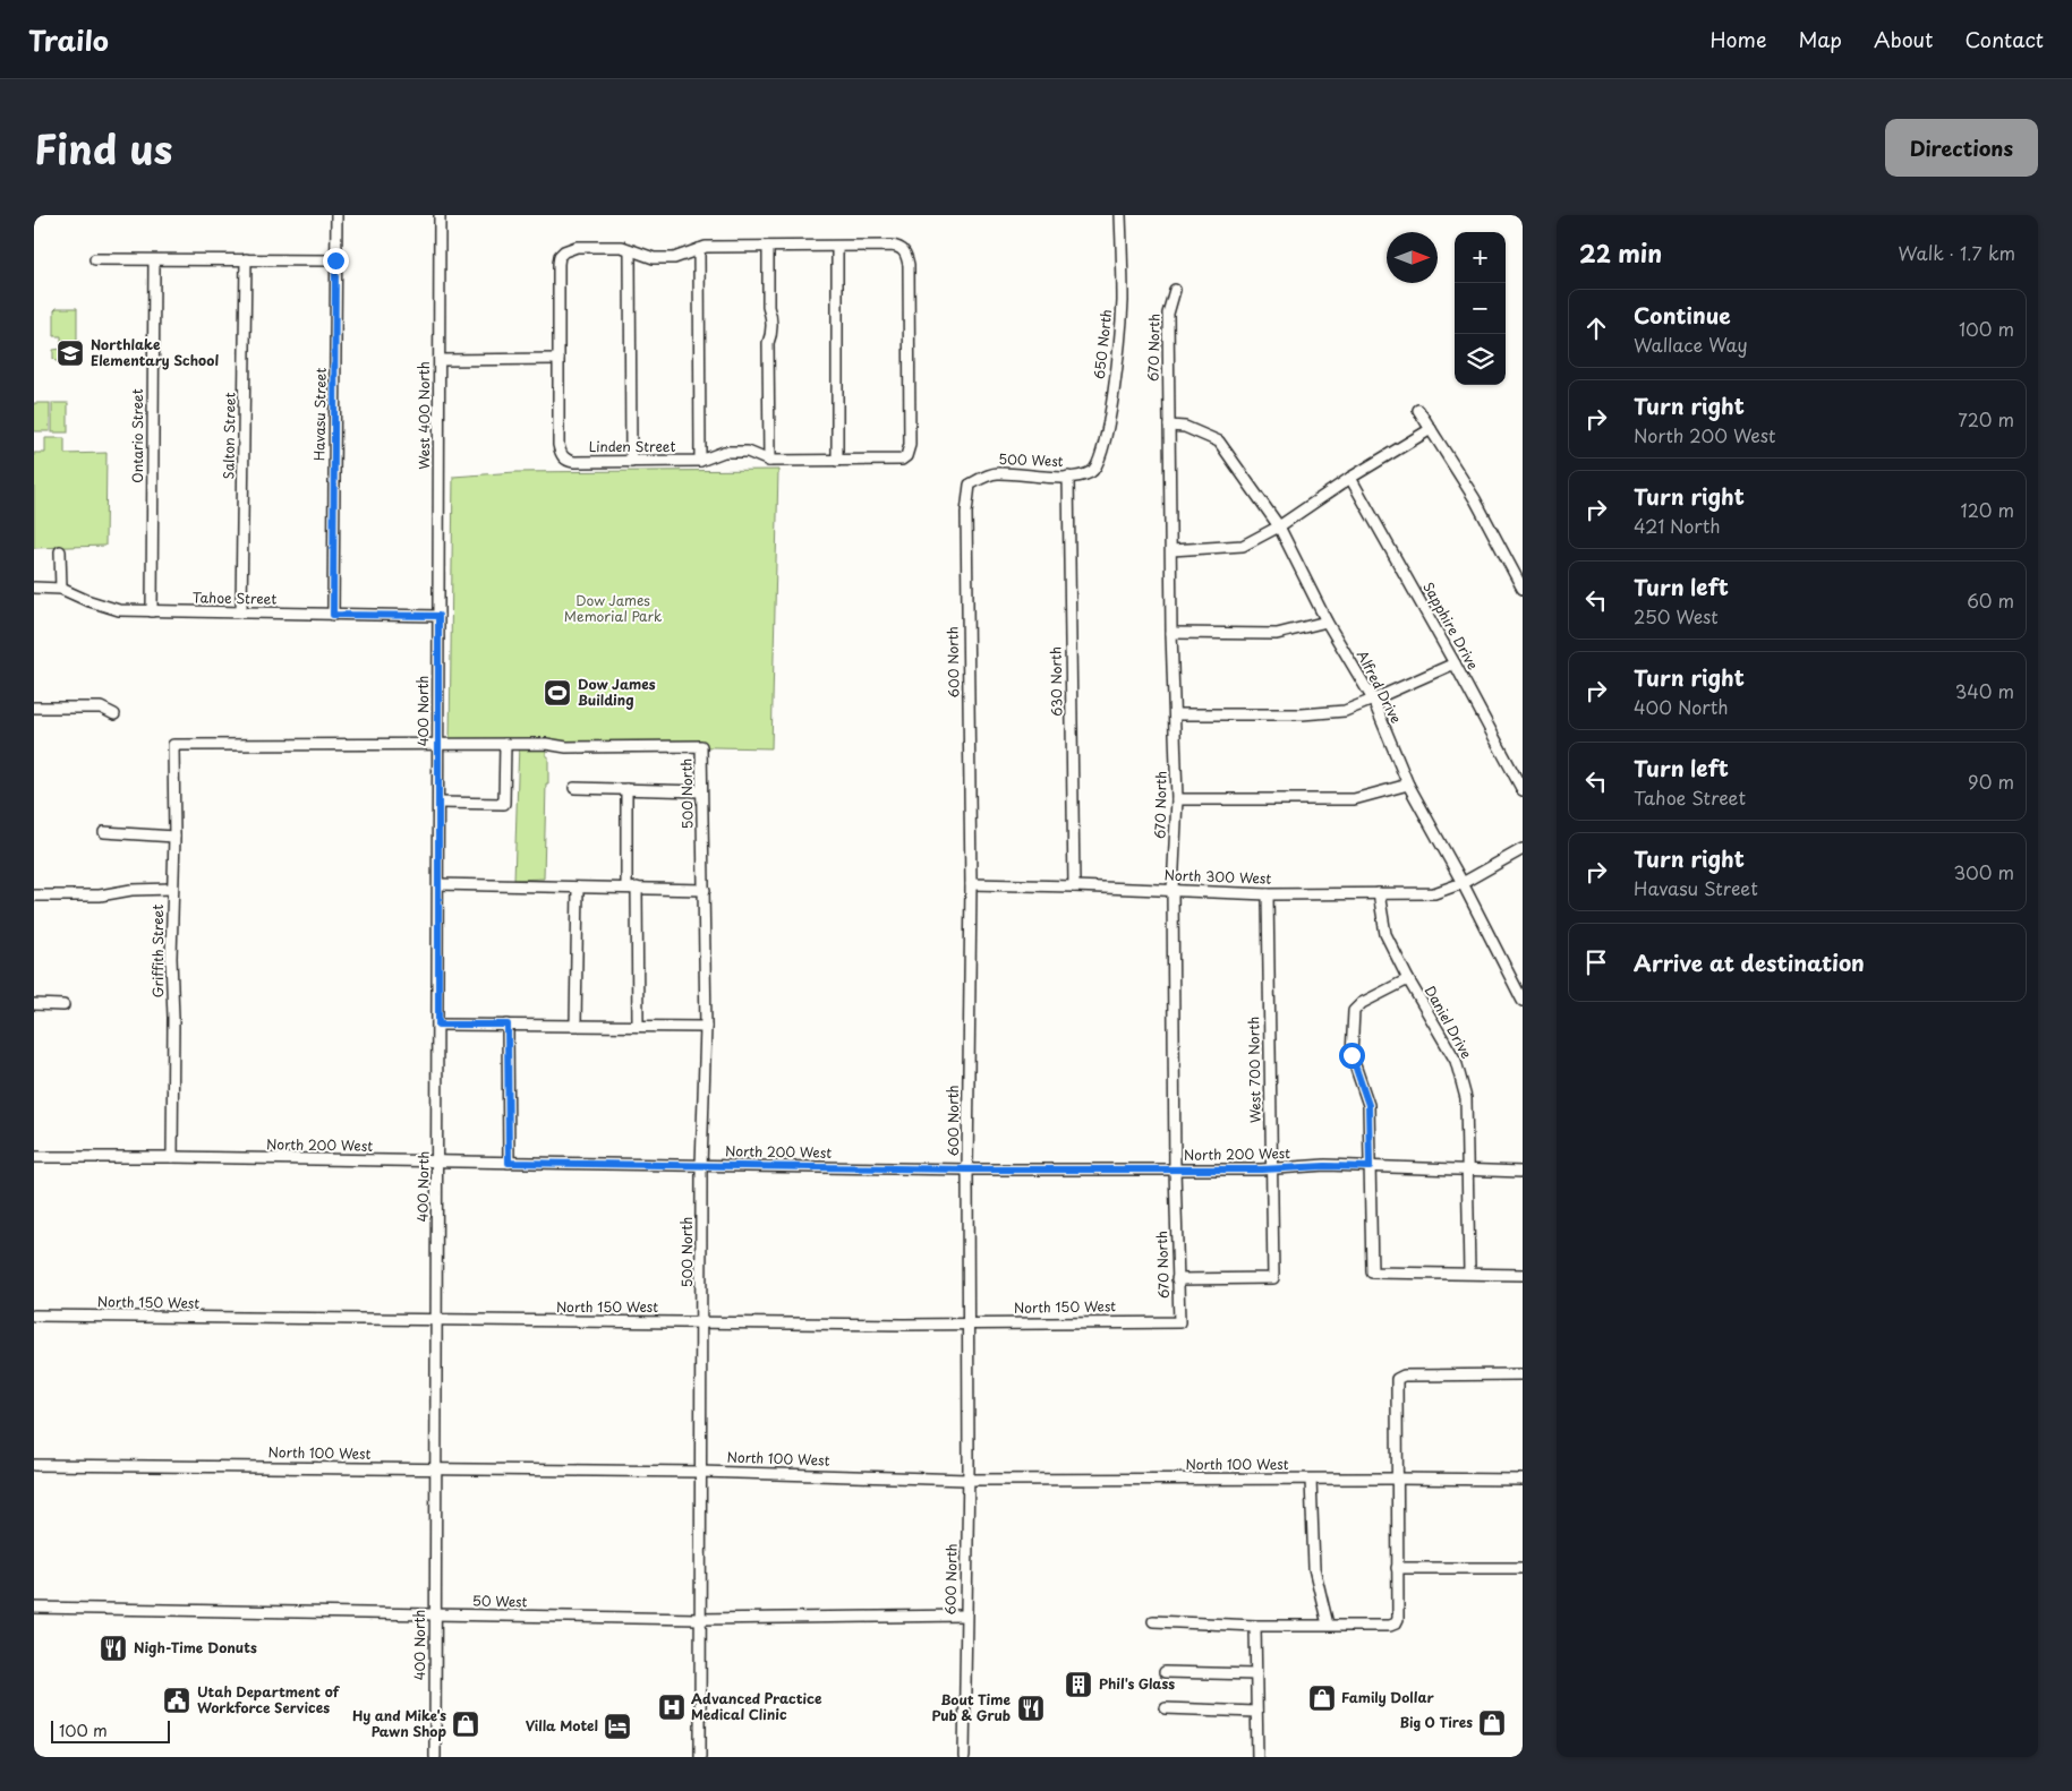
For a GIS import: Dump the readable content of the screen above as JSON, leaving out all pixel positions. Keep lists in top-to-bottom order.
{
  "streets": {
    "street": [
      "650 North",
      "670 North",
      "Havasu Street",
      "West 400 North",
      "Ontario Street",
      "Salton Street",
      "Linden Street",
      "500 West",
      "Tahoe Street",
      "Sapphire Drive",
      "600 North",
      "630 North",
      "Alfred Drive",
      "400 North",
      "500 North",
      "North 300 West",
      "Griffith Street",
      "Daniel Drive",
      "West 700 North",
      "North 200 West",
      "North 150 West",
      "North 100 West",
      "50 West"
    ]
  },
  "crossings": [
    ["650 North", "500 West"],
    ["670 North", "Alfred Drive"],
    ["670 North", "North 300 West"],
    ["670 North", "West 700 North"],
    ["670 North", "North 200 West"],
    ["670 North", "North 150 West"],
    ["Havasu Street", "Tahoe Street"],
    ["West 400 North", "Tahoe Street"],
    ["West 400 North", "400 North"],
    ["Ontario Street", "Tahoe Street"],
    ["Salton Street", "Tahoe Street"],
    ["500 West", "600 North"],
    ["500 West", "630 North"],
    ["Tahoe Street", "400 North"],
    ["600 North", "North 300 West"],
    ["600 North", "North 200 West"],
    ["600 North", "North 150 West"],
    ["600 North", "North 100 West"],
    ["600 North", "50 West"],
    ["630 North", "North 300 West"],
    ["Alfred Drive", "North 300 West"],
    ["400 North", "Griffith Street"],
    ["400 North", "North 200 West"],
    ["400 North", "North 150 West"],
    ["400 North", "North 100 West"],
    ["400 North", "50 West"],
    ["500 North", "North 200 West"],
    ["500 North", "North 150 West"],
    ["500 North", "North 100 West"],
    ["500 North", "50 West"],
    ["North 300 West", "Daniel Drive"],
    ["North 300 West", "West 700 North"],
    ["Griffith Street", "North 200 West"],
    ["Daniel Drive", "North 200 West"],
    ["West 700 North", "North 200 West"]
  ],
  "parks": ["Dow James Memorial Park"],
  "places": {
    "school or university": ["Northlake Elementary School"],
    "sports": ["Dow James Building"],
    "restaurant": ["Nigh-Time Donuts", "Bout Time Pub & Grub"],
    "building": ["Phil's Glass"],
    "shop": ["Family Dollar", "Big O Tires", "Hy and Mike's Pawn Shop"],
    "public building": ["Utah Department of Workforce Services"],
    "hospital": ["Advanced Practice Medical Clinic"],
    "hotel": ["Villa Motel"]
  },
  "scale_bar": "100 m",
  "north": "right",
  "page": {
    "header": "Trailo",
    "nav": [
      "Home",
      "Map",
      "About",
      "Contact"
    ],
    "title": "Find us",
    "buttons": "Directions",
    "heading": ["22 min", "Walk · 1.7 km"],
    "map_buttons": ["+", "−"],
    "list": [
      ["Continue", "Wallace Way", "100 m"],
      ["Turn right", "North 200 West", "720 m"],
      ["Turn right", "421 North", "120 m"],
      ["Turn left", "250 West", "60 m"],
      ["Turn right", "400 North", "340 m"],
      ["Turn left", "Tahoe Street", "90 m"],
      ["Turn right", "Havasu Street", "300 m"],
      "Arrive at destination"
    ],
    "scale": "100 m"
  }
}
